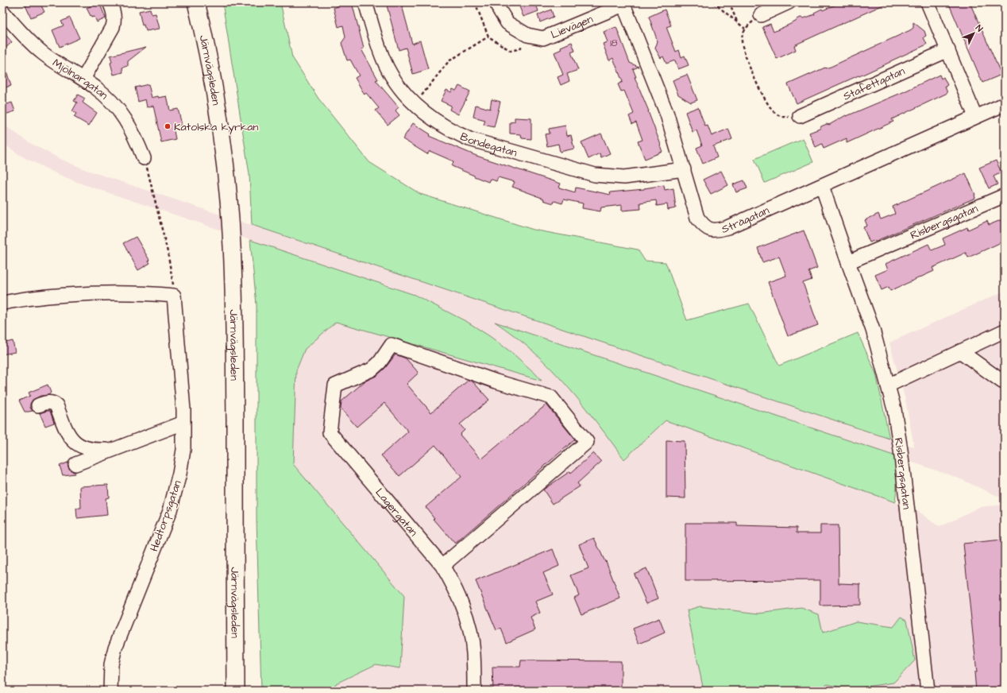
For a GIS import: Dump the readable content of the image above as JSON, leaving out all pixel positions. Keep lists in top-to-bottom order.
{
  "streets": {
    "main road": ["Järnvägsleden"],
    "street": [
      "Lievägen",
      "Mjölnargatan",
      "Stafettgatan",
      "Bondegatan",
      "Strågatan",
      "Risbergsgatan",
      "Lagergatan",
      "Hedtorpsgatan"
    ]
  },
  "crossings": [
    ["Lievägen", "Strågatan"],
    ["Bondegatan", "Strågatan"],
    ["Strågatan", "Risbergsgatan"]
  ],
  "places": ["Katolska kyrkan"],
  "house_numbers": ["18"],
  "north": "top right"
}
